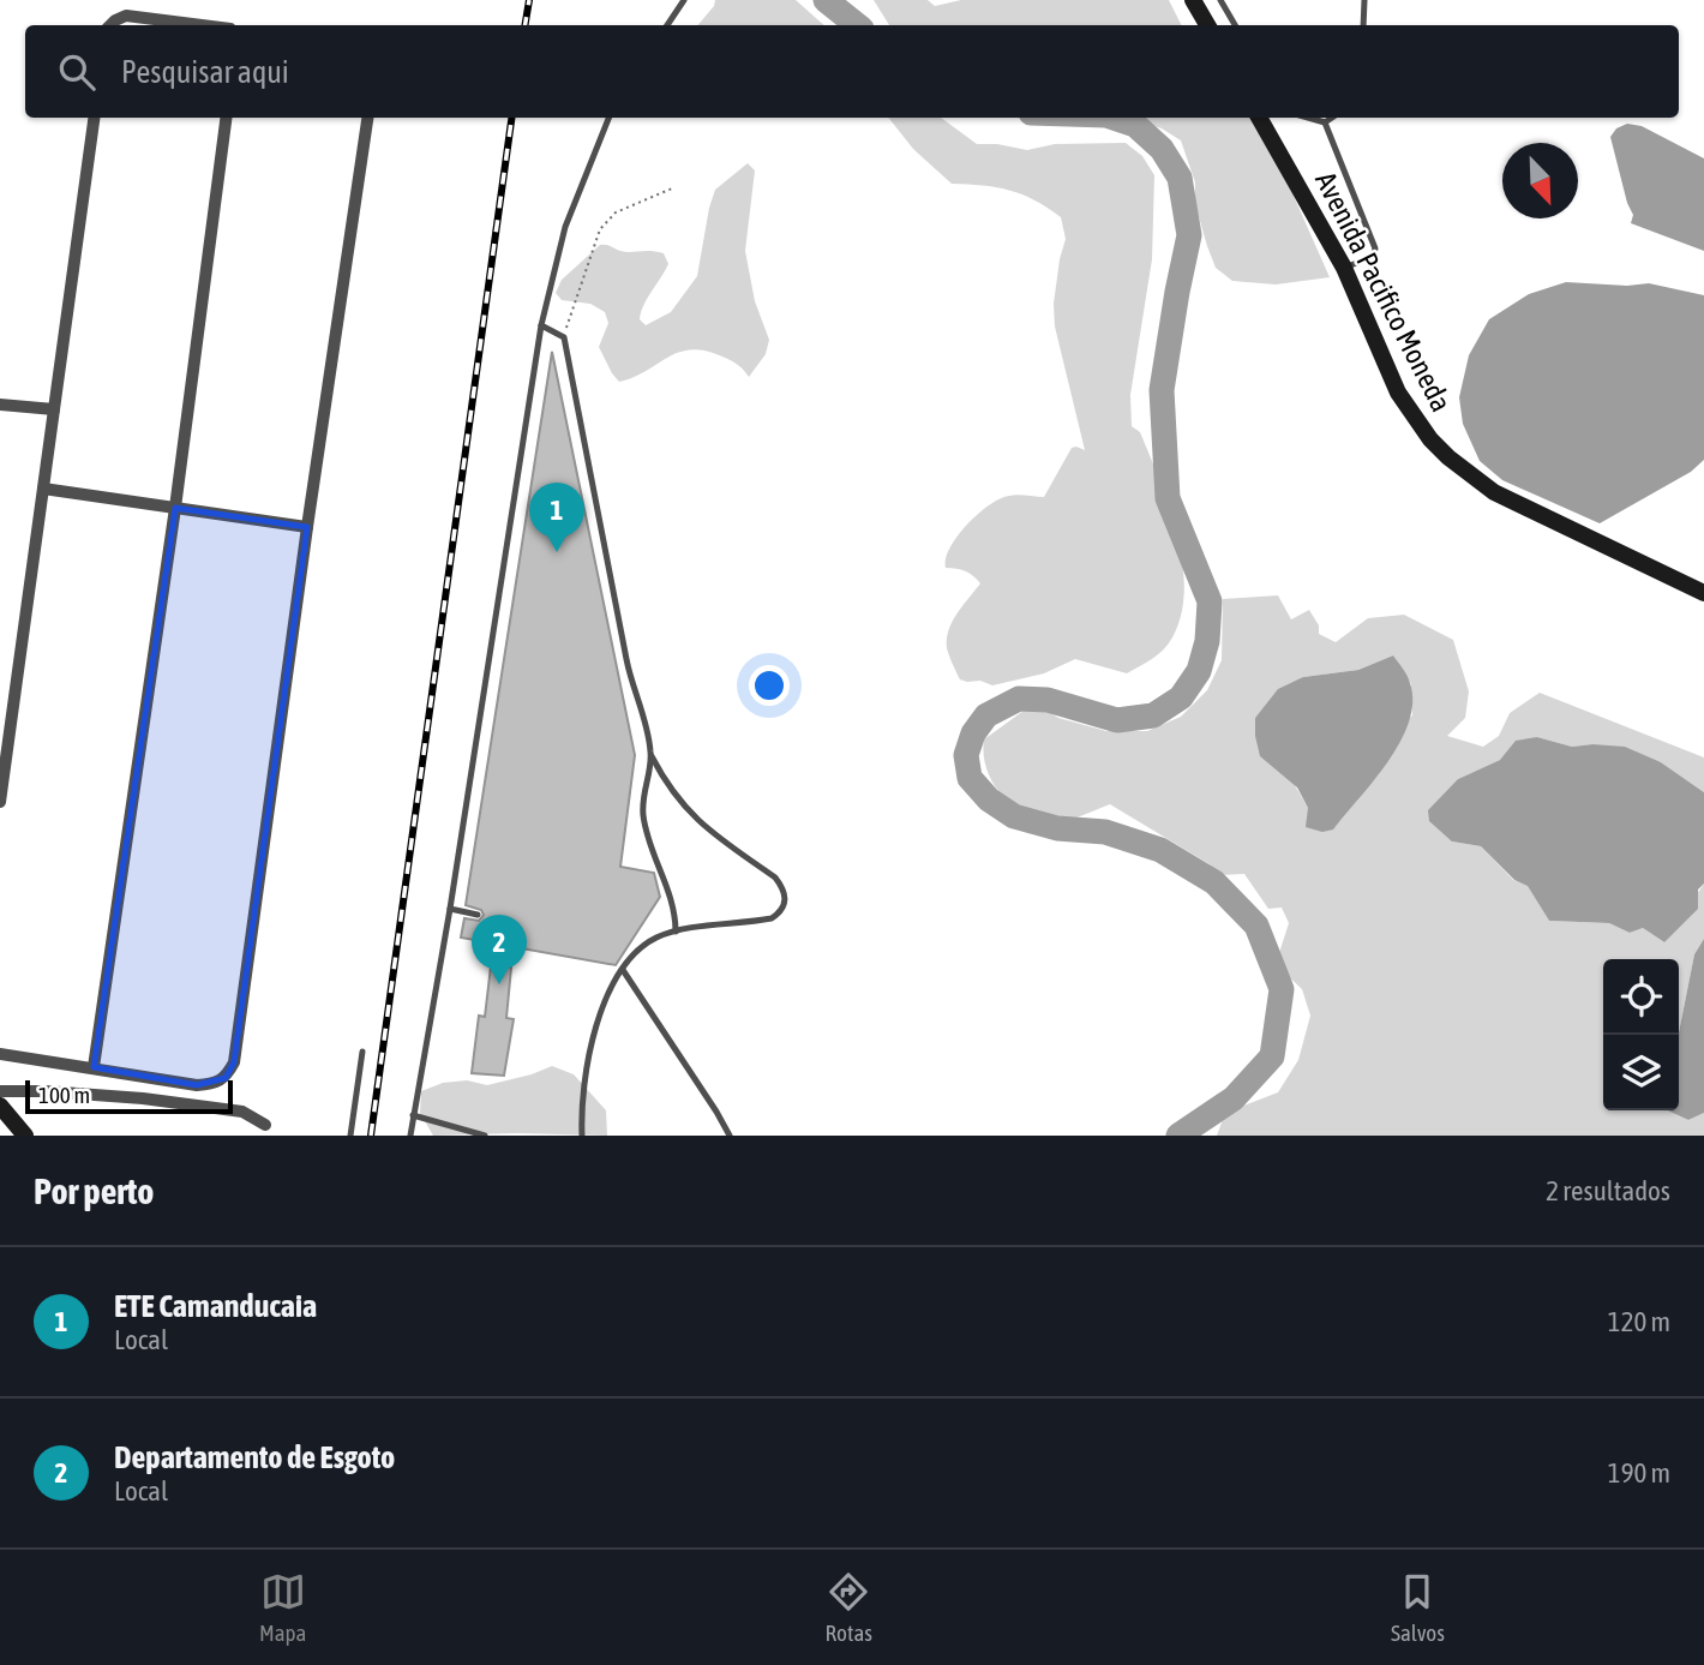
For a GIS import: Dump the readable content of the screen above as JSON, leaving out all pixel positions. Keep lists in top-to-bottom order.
{
  "streets": {
    "street": ["Avenida Pacifico Moneda"]
  },
  "scale_bar": "100 m",
  "north": "bottom right",
  "page": {
    "search": "Pesquisar aqui",
    "pins": ["1", "2"],
    "scale": "100 m",
    "heading": ["Por perto", "2 resultados"],
    "list": [
      {
        "mark": "1",
        "name": "ETE Camanducaia",
        "note": "Local",
        "value": "120 m"
      },
      {
        "mark": "2",
        "name": "Departamento de Esgoto",
        "note": "Local",
        "value": "190 m"
      }
    ],
    "nav": ["Mapa", "Rotas", "Salvos"]
  }
}
